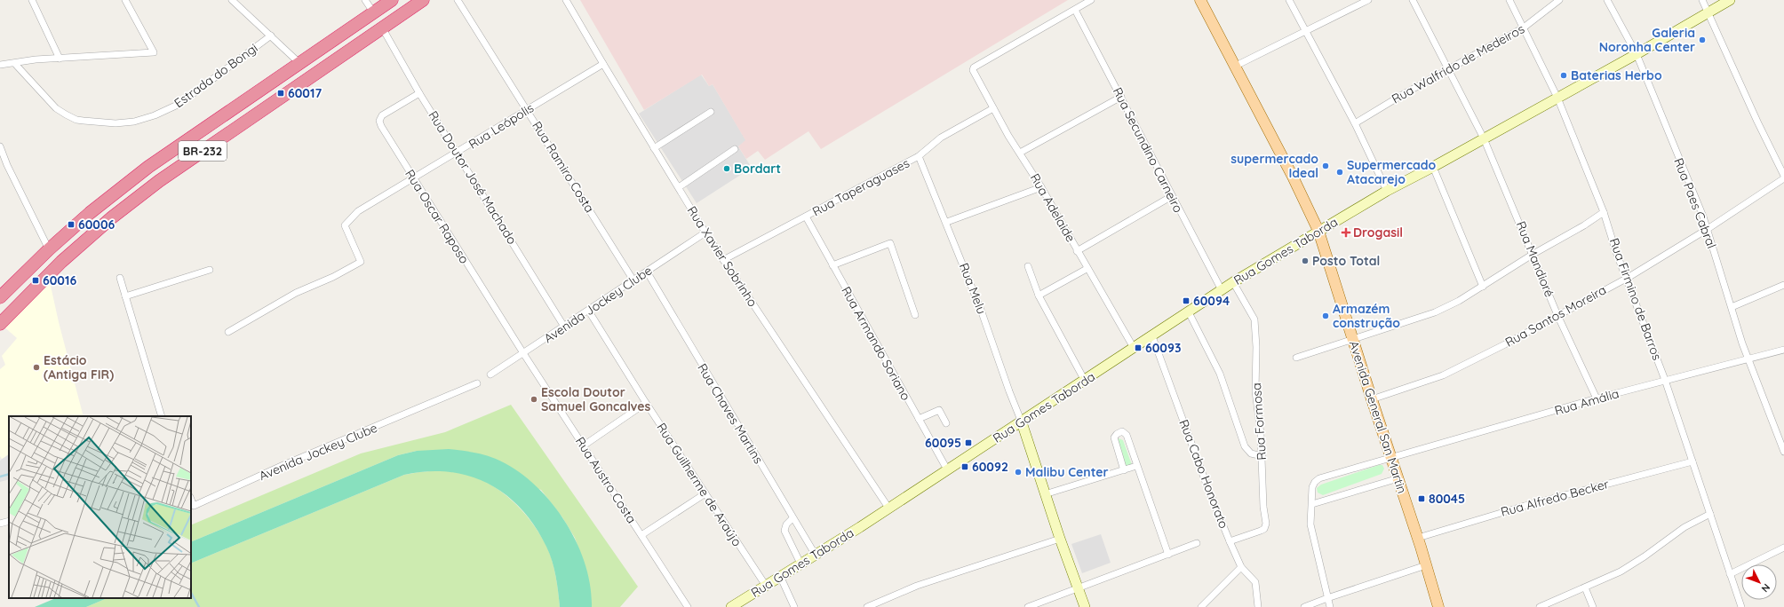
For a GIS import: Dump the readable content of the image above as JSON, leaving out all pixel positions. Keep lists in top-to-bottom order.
{
  "streets": {
    "highway": ["BR-232"],
    "main road": ["Rua Gomes Taborda", "Avenida General San Martin"],
    "street": [
      "Rua Walfrido de Medeiros",
      "Estrada do Bongi",
      "Rua Leópolis",
      "Rua Secundino Carneiro",
      "Rua Ramiro Costa",
      "Rua Doutor José Machado",
      "Rua Taperaguases",
      "Rua Paes Cabral",
      "Rua Adelaide",
      "Rua Oscar Raposo",
      "Rua Xavier Sobrinho",
      "Rua Mandioré",
      "Rua Melu",
      "Rua Firmino de Barros",
      "Avenida Jockey Clube",
      "Rua Santos Moreira",
      "Rua Armando Soriano",
      "Rua Amália",
      "Rua Chaves Martins",
      "Rua Formosa",
      "Rua Cabo Honorato",
      "Rua Austro Costa",
      "Rua Guilherme de Araújo",
      "Rua Alfredo Becker"
    ]
  },
  "crossings": [
    ["Rua Walfrido de Medeiros", "Rua Mandioré"],
    ["Rua Walfrido de Medeiros", "Rua Firmino de Barros"],
    ["Rua Leópolis", "Rua Ramiro Costa"],
    ["Rua Leópolis", "Rua Doutor José Machado"],
    ["Rua Leópolis", "Rua Oscar Raposo"],
    ["Rua Leópolis", "Rua Xavier Sobrinho"],
    ["Rua Secundino Carneiro", "Rua Adelaide"],
    ["Rua Secundino Carneiro", "Rua Gomes Taborda"],
    ["BR-232", "Rua Doutor José Machado"],
    ["Rua Ramiro Costa", "Avenida Jockey Clube"],
    ["Rua Doutor José Machado", "Rua Oscar Raposo"],
    ["Rua Doutor José Machado", "Avenida Jockey Clube"],
    ["Rua Taperaguases", "Rua Adelaide"],
    ["Rua Taperaguases", "Rua Xavier Sobrinho"],
    ["Rua Taperaguases", "Rua Melu"],
    ["Rua Taperaguases", "Rua Armando Soriano"],
    ["Rua Paes Cabral", "Rua Gomes Taborda"],
    ["Rua Paes Cabral", "Rua Santos Moreira"],
    ["Rua Paes Cabral", "Rua Amália"],
    ["Rua Adelaide", "Rua Gomes Taborda"],
    ["Rua Oscar Raposo", "Avenida Jockey Clube"],
    ["Rua Oscar Raposo", "Rua Austro Costa"],
    ["Rua Gomes Taborda", "Rua Xavier Sobrinho"],
    ["Rua Gomes Taborda", "Rua Mandioré"],
    ["Rua Gomes Taborda", "Rua Melu"],
    ["Rua Gomes Taborda", "Rua Firmino de Barros"],
    ["Rua Gomes Taborda", "Rua Armando Soriano"],
    ["Rua Gomes Taborda", "Rua Chaves Martins"],
    ["Rua Gomes Taborda", "Avenida General San Martin"],
    ["Rua Gomes Taborda", "Rua Formosa"],
    ["Rua Gomes Taborda", "Rua Cabo Honorato"],
    ["Rua Gomes Taborda", "Rua Guilherme de Araújo"],
    ["Rua Xavier Sobrinho", "Avenida Jockey Clube"],
    ["Rua Mandioré", "Rua Santos Moreira"],
    ["Rua Mandioré", "Rua Amália"],
    ["Rua Firmino de Barros", "Rua Santos Moreira"],
    ["Rua Firmino de Barros", "Rua Amália"],
    ["Rua Firmino de Barros", "Rua Alfredo Becker"],
    ["Avenida Jockey Clube", "Rua Chaves Martins"],
    ["Avenida Jockey Clube", "Rua Austro Costa"],
    ["Avenida Jockey Clube", "Rua Guilherme de Araújo"],
    ["Rua Santos Moreira", "Avenida General San Martin"],
    ["Rua Amália", "Avenida General San Martin"],
    ["Avenida General San Martin", "Rua Alfredo Becker"],
    ["Rua Formosa", "Rua Cabo Honorato"]
  ],
  "places": {
    "other": [
      "Galeria Noronha Center",
      "Baterias Herbo",
      "supermercado Ideal",
      "Bordart",
      "Supermercado Atacarejo",
      "Posto Total",
      "Armazém construção",
      "Estácio (Antiga FIR)",
      "Escola Doutor Samuel Goncalves",
      "Malibu Center"
    ],
    "transit": [
      "60017",
      "60006",
      "60016",
      "60094",
      "60093",
      "60095",
      "60092",
      "80045"
    ],
    "health": ["Drogasil"]
  },
  "north": "bottom right"
}
